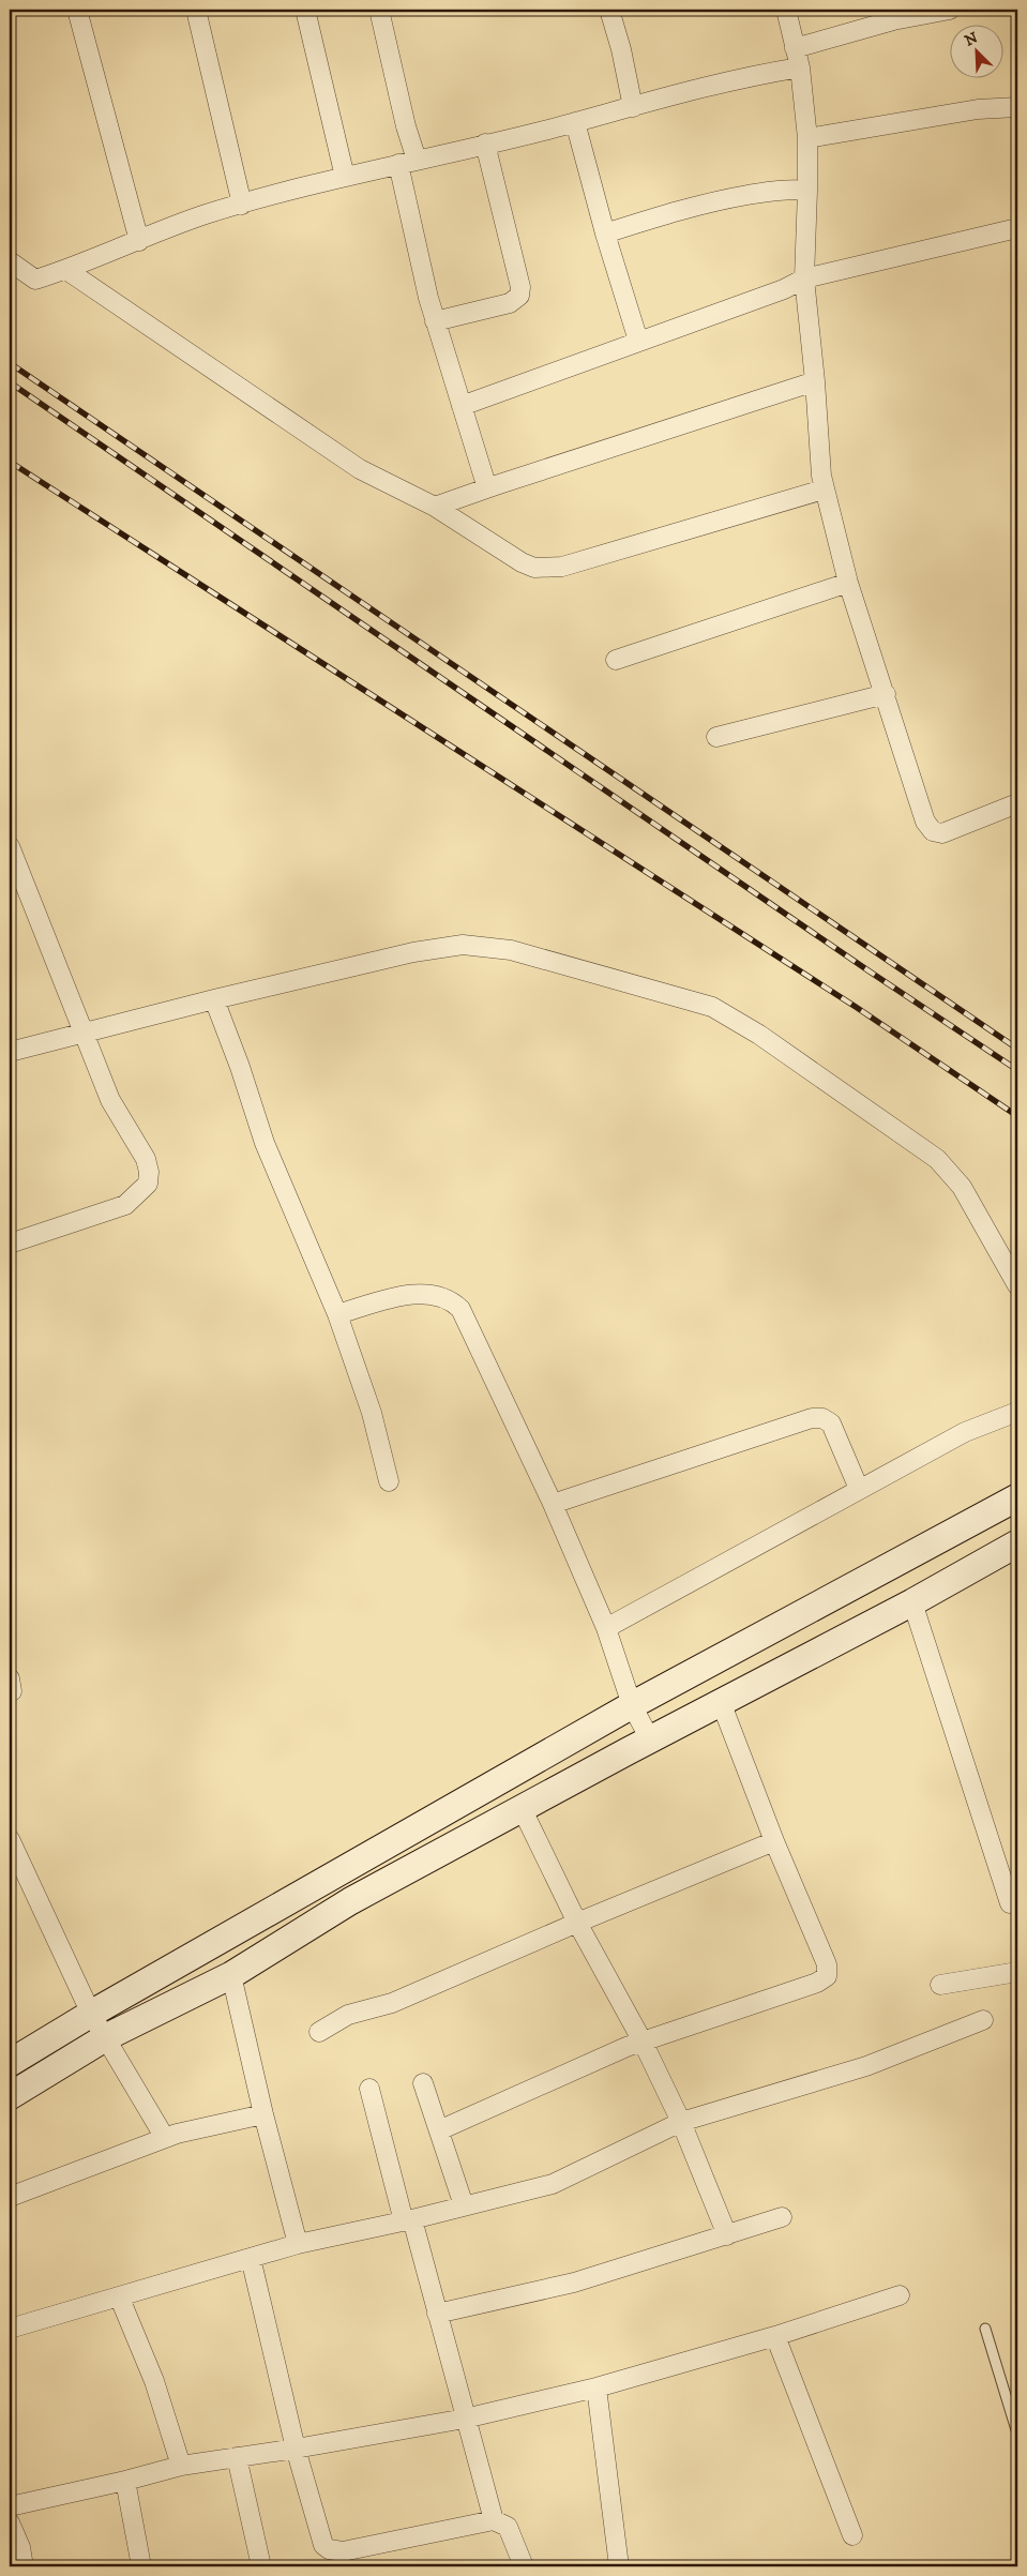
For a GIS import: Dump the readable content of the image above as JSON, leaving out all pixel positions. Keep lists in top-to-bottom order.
{
  "north": "top left"
}
